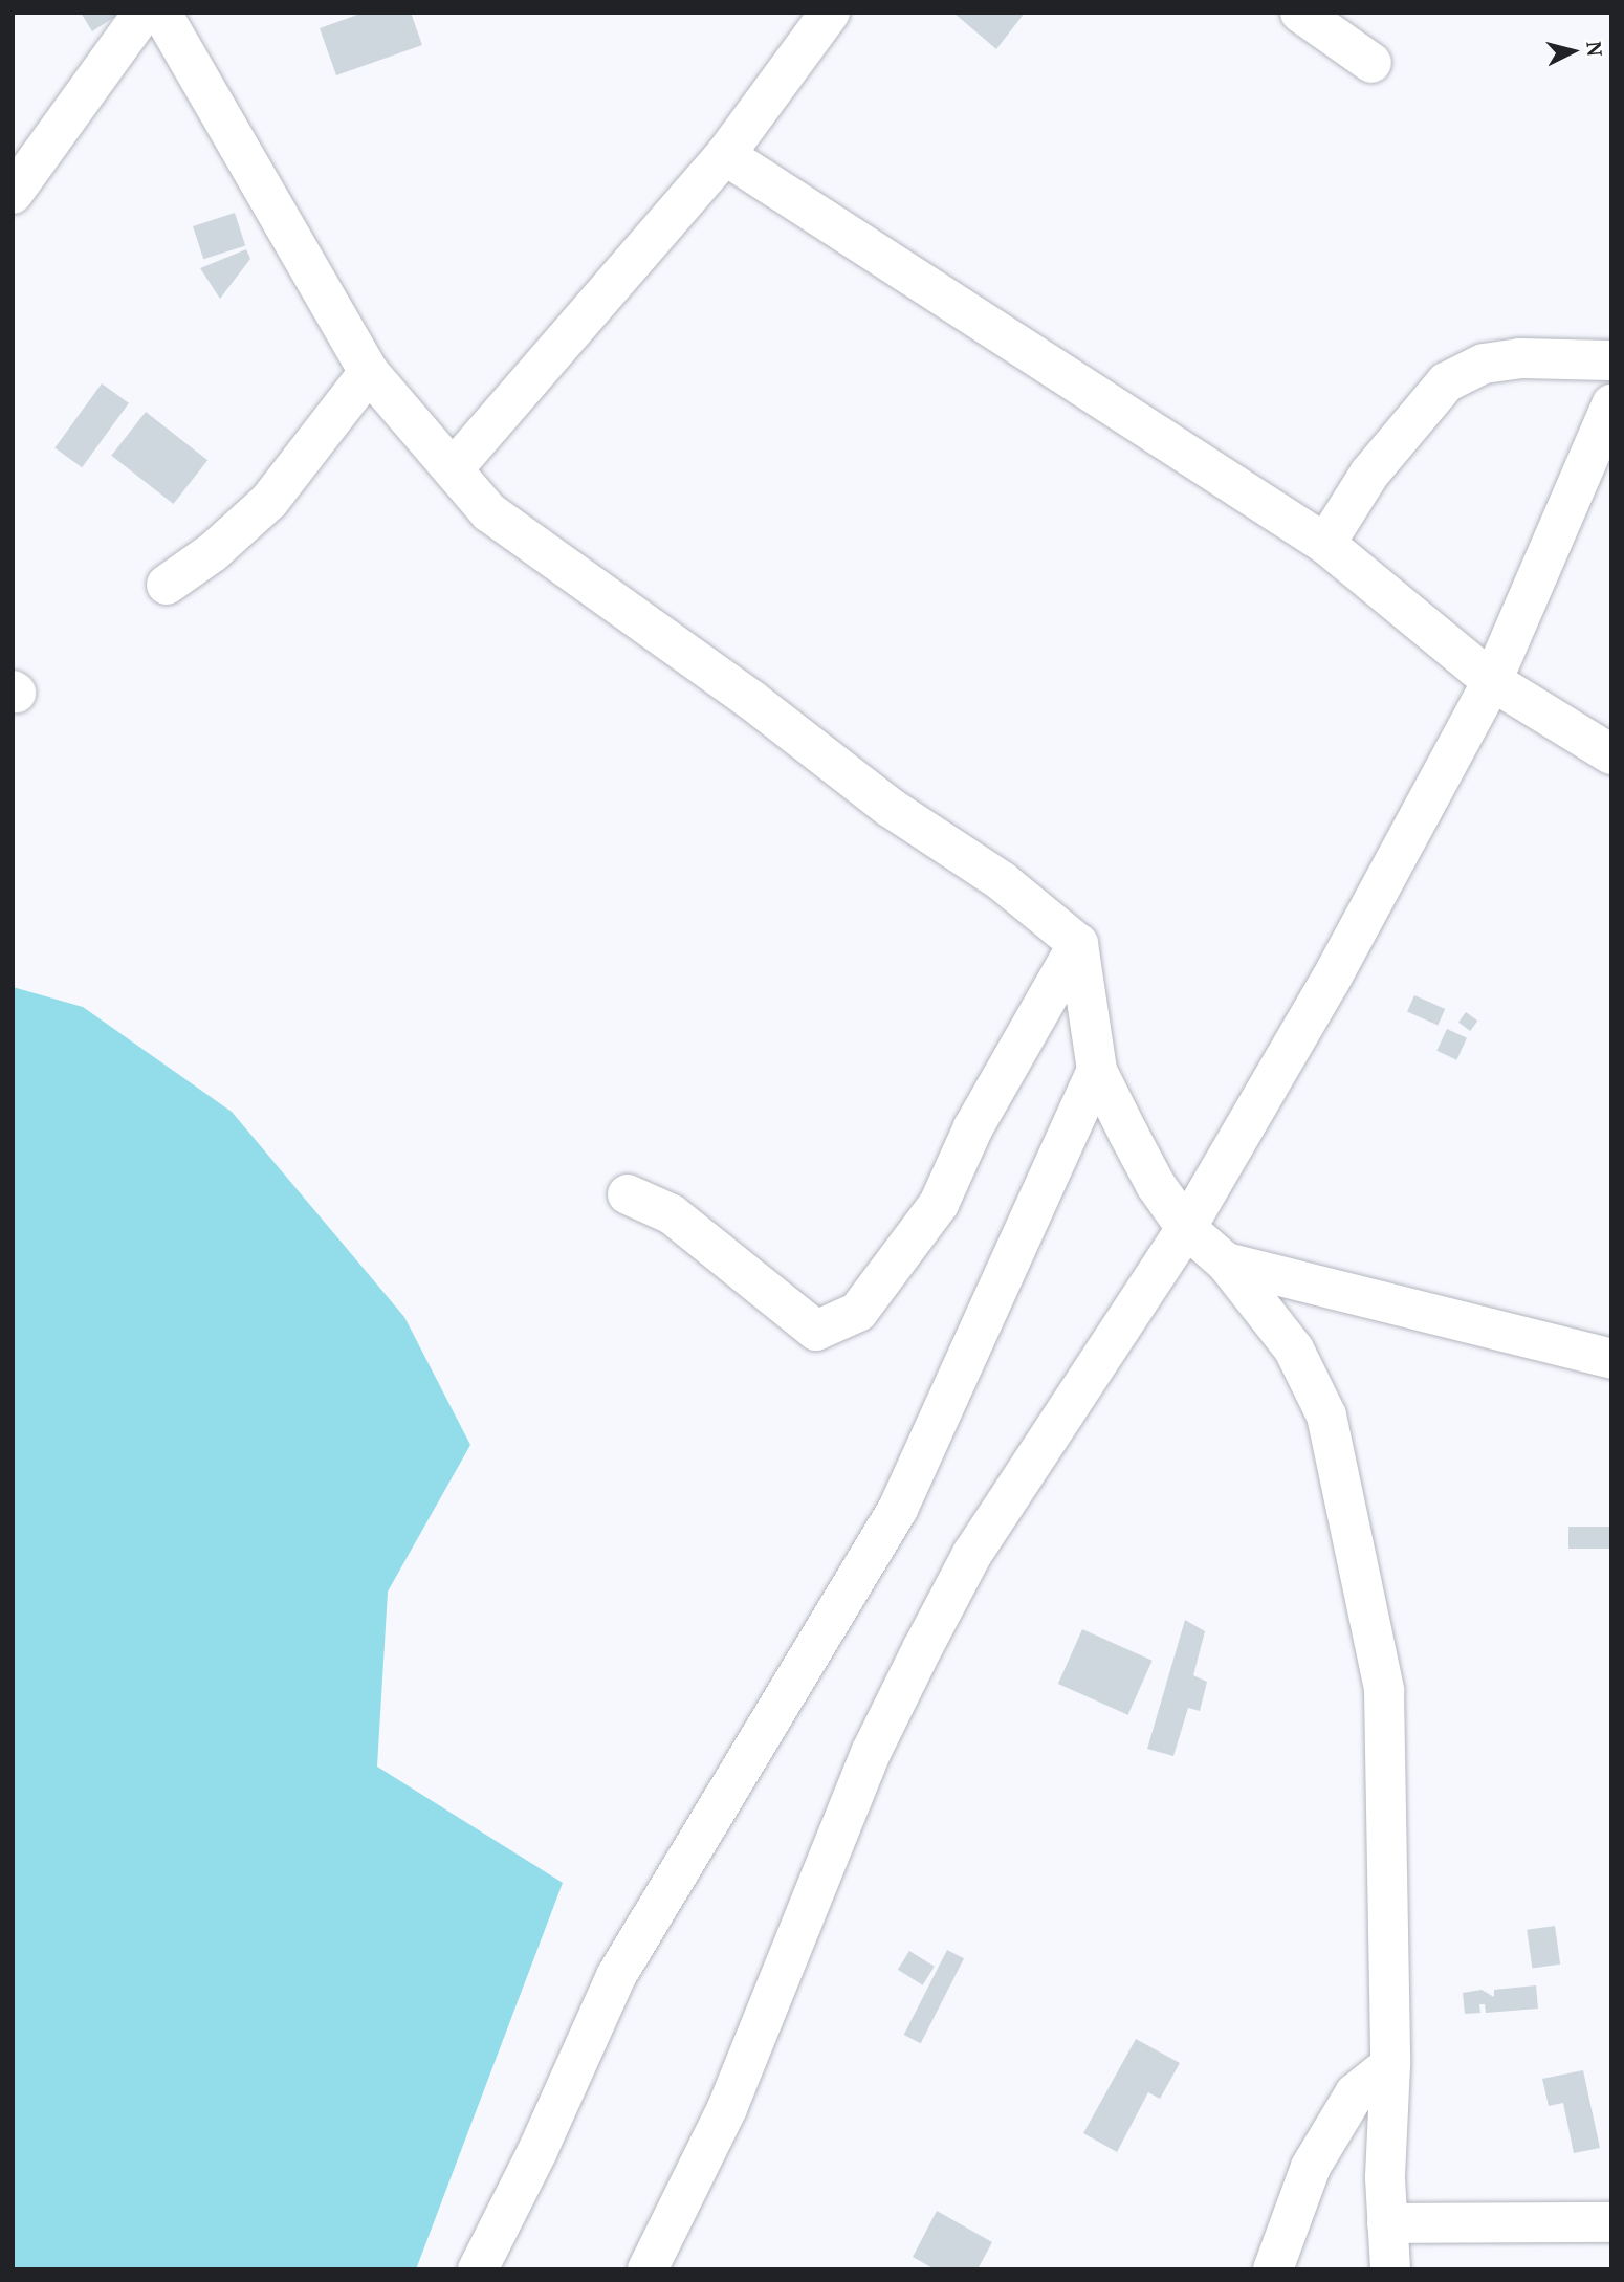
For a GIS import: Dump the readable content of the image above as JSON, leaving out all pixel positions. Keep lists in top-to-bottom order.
{
  "north": "right"
}
